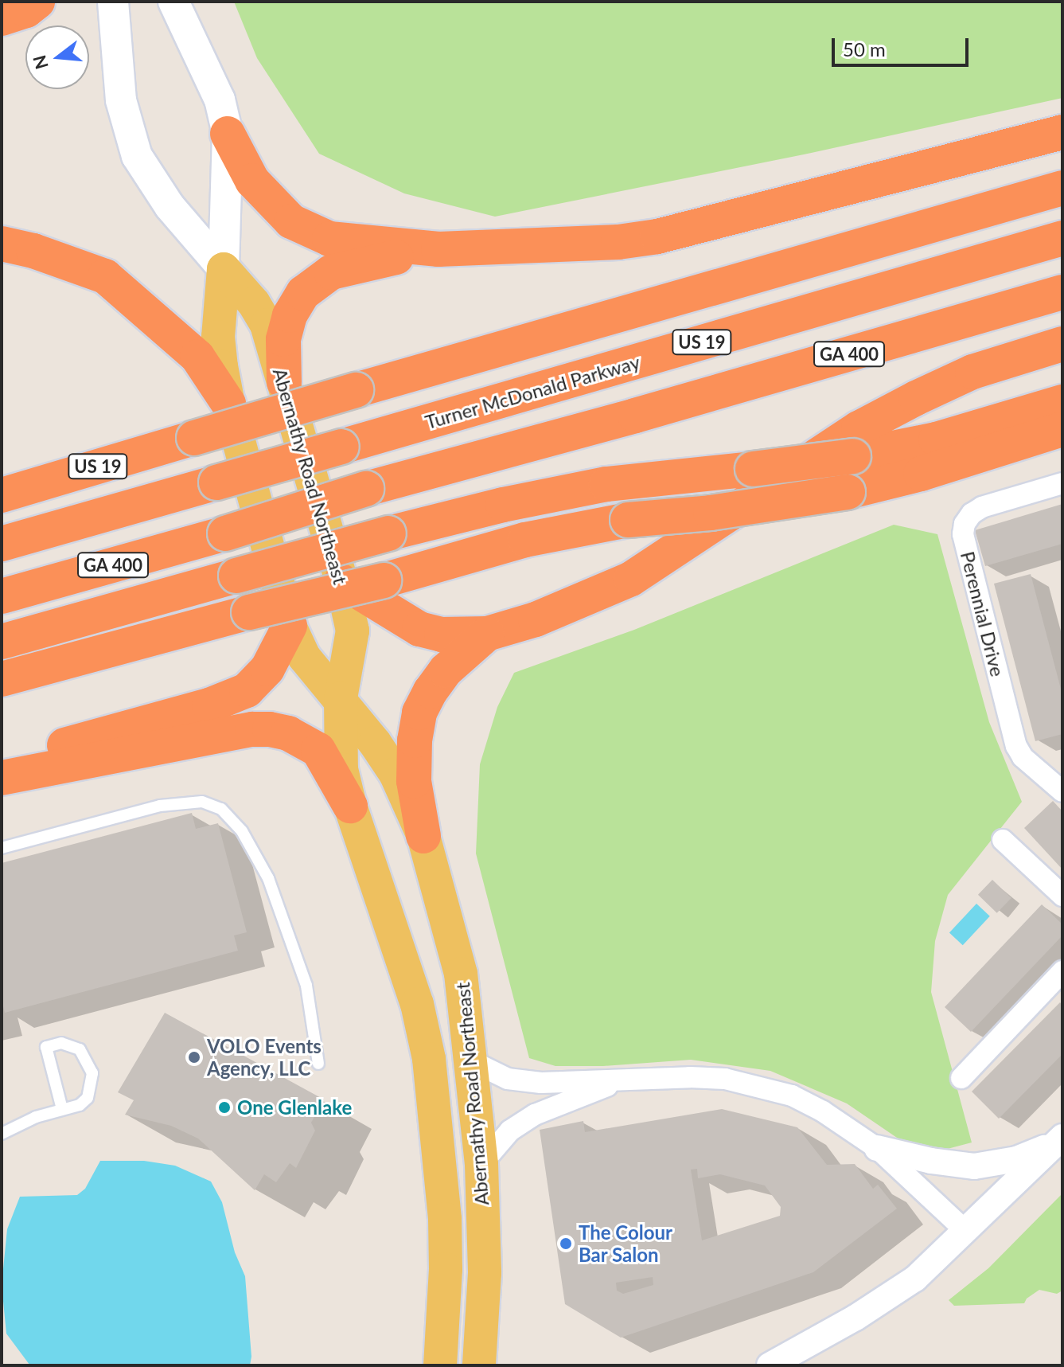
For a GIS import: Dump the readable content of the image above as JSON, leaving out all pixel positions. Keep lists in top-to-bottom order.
{
  "streets": {
    "highway": ["US 19", "GA 400", "Turner McDonald Parkway"],
    "main road": ["Abernathy Road Northeast"],
    "street": ["Perennial Drive"]
  },
  "places": ["VOLO Events Agency, LLC", "One Glenlake", "The Colour Bar Salon"],
  "scale_bar": "50 m",
  "north": "left"
}
